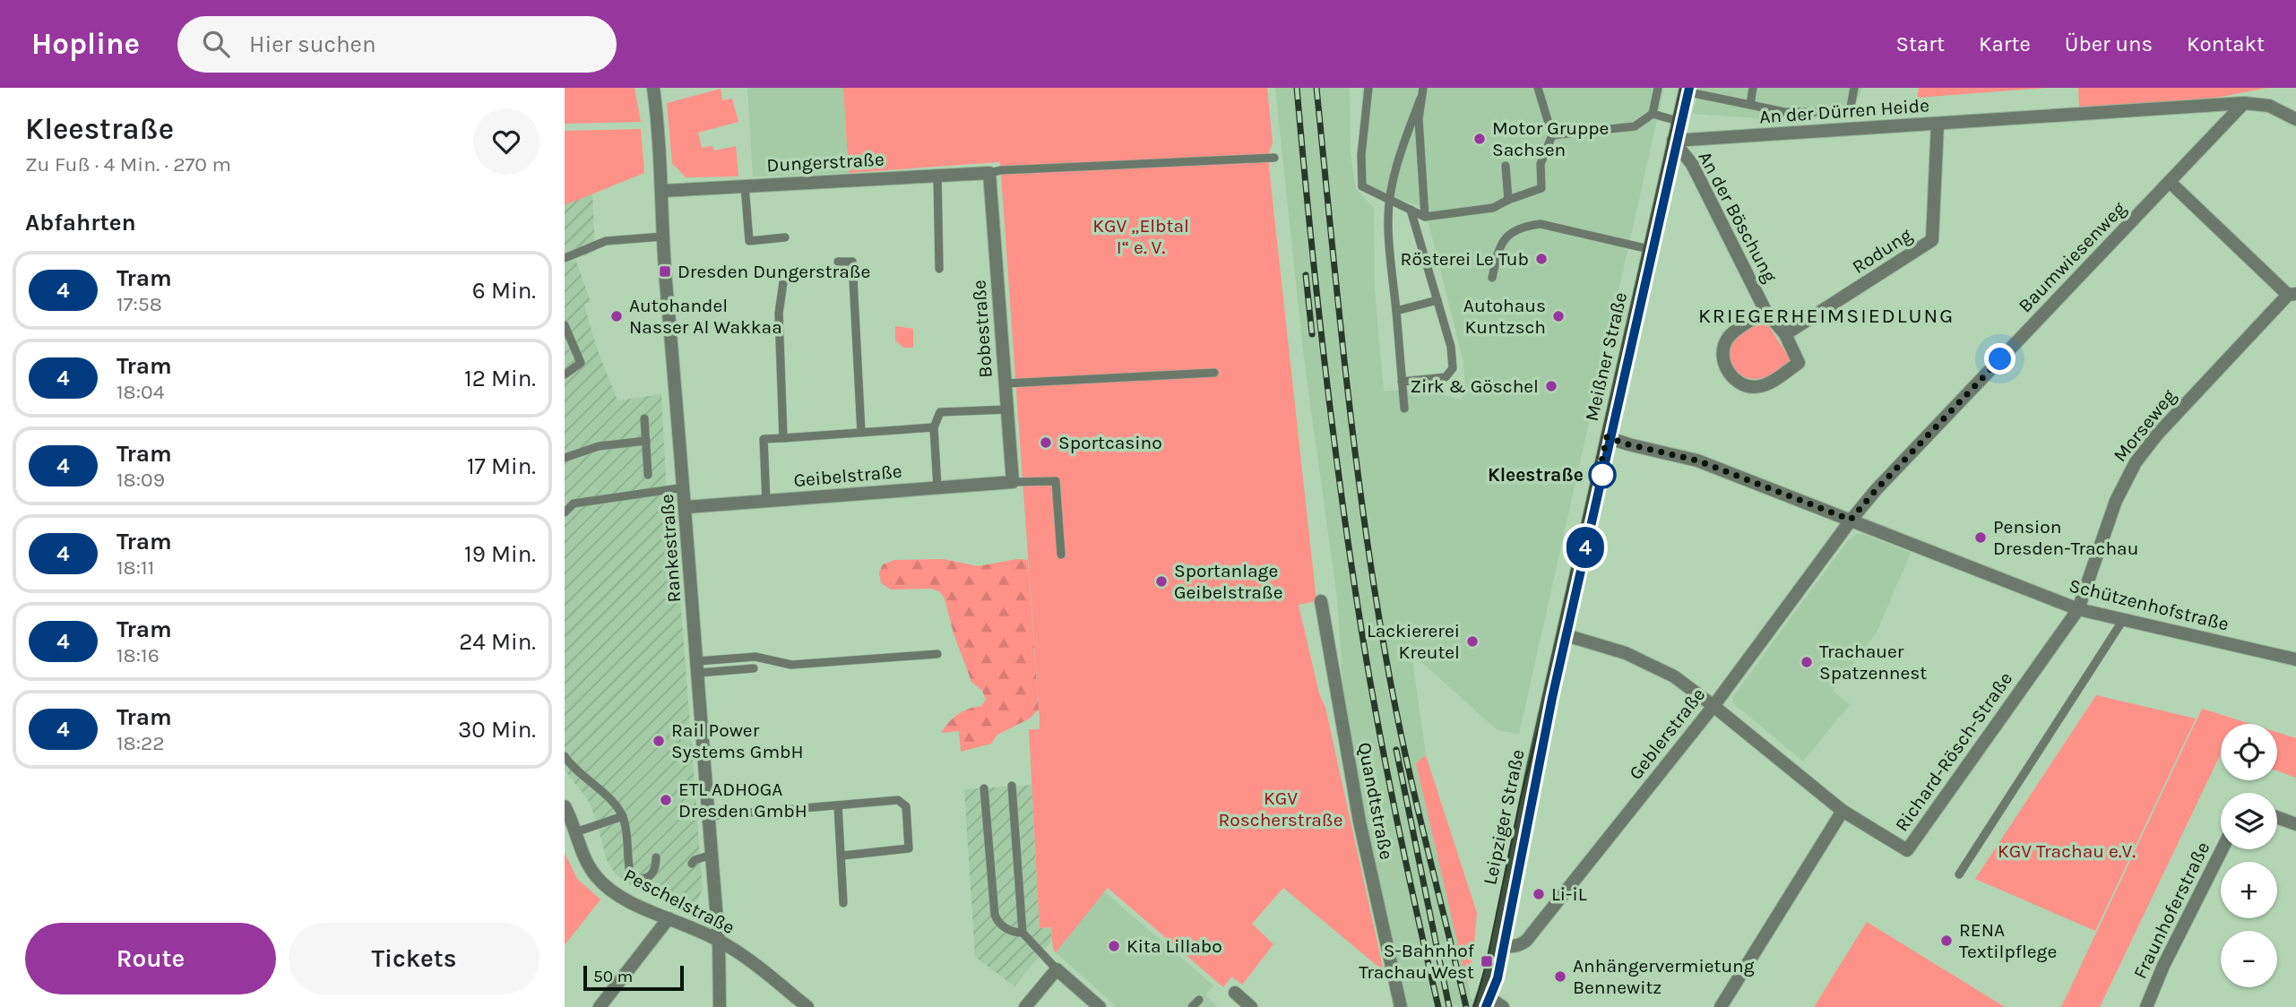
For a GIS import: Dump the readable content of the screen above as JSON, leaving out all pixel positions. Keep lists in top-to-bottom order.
{
  "streets": {
    "main road": ["Meißner Straße", "Leipziger Straße"],
    "street": [
      "An der Dürren Heide",
      "Dungerstraße",
      "An der Böschung",
      "Rodung",
      "Baumwiesenweg",
      "Bobestraße",
      "Morseweg",
      "Geibelstraße",
      "Rankestraße",
      "Schützenhofstraße",
      "Geblerstraße",
      "Richard-Rösch-Straße",
      "Quandtstraße",
      "Peschelstraße",
      "Fraunhoferstraße"
    ]
  },
  "crossings": [
    ["An der Dürren Heide", "An der Böschung"],
    ["An der Dürren Heide", "Rodung"],
    ["An der Dürren Heide", "Baumwiesenweg"],
    ["An der Dürren Heide", "Meißner Straße"],
    ["Dungerstraße", "Bobestraße"],
    ["Dungerstraße", "Rankestraße"],
    ["An der Böschung", "Rodung"],
    ["An der Böschung", "Meißner Straße"],
    ["Baumwiesenweg", "Morseweg"],
    ["Baumwiesenweg", "Schützenhofstraße"],
    ["Baumwiesenweg", "Geblerstraße"],
    ["Bobestraße", "Geibelstraße"],
    ["Meißner Straße", "Schützenhofstraße"],
    ["Meißner Straße", "Leipziger Straße"],
    ["Morseweg", "Schützenhofstraße"],
    ["Morseweg", "Richard-Rösch-Straße"],
    ["Geibelstraße", "Rankestraße"],
    ["Rankestraße", "Peschelstraße"],
    ["Schützenhofstraße", "Geblerstraße"],
    ["Schützenhofstraße", "Richard-Rösch-Straße"],
    ["Geblerstraße", "Leipziger Straße"]
  ],
  "districts": ["KRIEGERHEIMSIEDLUNG"],
  "parks": ["KGV „Elbtal I“ e. V.", "KGV Roscherstraße", "KGV Trachau e.V."],
  "places": {
    "other": [
      "Motor Gruppe Sachsen",
      "Rösterei Le Tub",
      "Autohandel Nasser Al Wakkaa",
      "Autohaus Kuntzsch",
      "Zirk & Göschel",
      "Sportcasino",
      "Kleestraße",
      "Pension Dresden-Trachau",
      "Sportanlage Geibelstraße",
      "Lackiererei Kreutel",
      "Trachauer Spatzennest",
      "Rail Power Systems GmbH",
      "ETL ADHOGA Dresden GmbH",
      "Li-iL",
      "RENA Textilpflege",
      "Kita Lillabo",
      "Anhängervermietung Bennewitz"
    ],
    "transit": ["Dresden Dungerstraße", "S-Bahnhof Trachau West"]
  },
  "lines": ["tram line 4"],
  "scale_bar": "50 m",
  "page": {
    "header": "Hopline",
    "search": "Hier suchen",
    "nav": [
      "Start",
      "Karte",
      "Über uns",
      "Kontakt"
    ],
    "heading": [
      ["Kleestraße", "Zu Fuß · 4 Min. · 270 m"],
      "Abfahrten"
    ],
    "on_map": "4",
    "list": [
      {
        "mark": "4",
        "name": "Tram",
        "note": "17:58",
        "value": "6 Min."
      },
      {
        "mark": "4",
        "name": "Tram",
        "note": "18:04",
        "value": "12 Min."
      },
      {
        "mark": "4",
        "name": "Tram",
        "note": "18:09",
        "value": "17 Min."
      },
      {
        "mark": "4",
        "name": "Tram",
        "note": "18:11",
        "value": "19 Min."
      },
      {
        "mark": "4",
        "name": "Tram",
        "note": "18:16",
        "value": "24 Min."
      },
      {
        "mark": "4",
        "name": "Tram",
        "note": "18:22",
        "value": "30 Min."
      }
    ],
    "map_buttons": ["+", "−"],
    "buttons": ["Route", "Tickets"],
    "scale": "50 m"
  }
}
